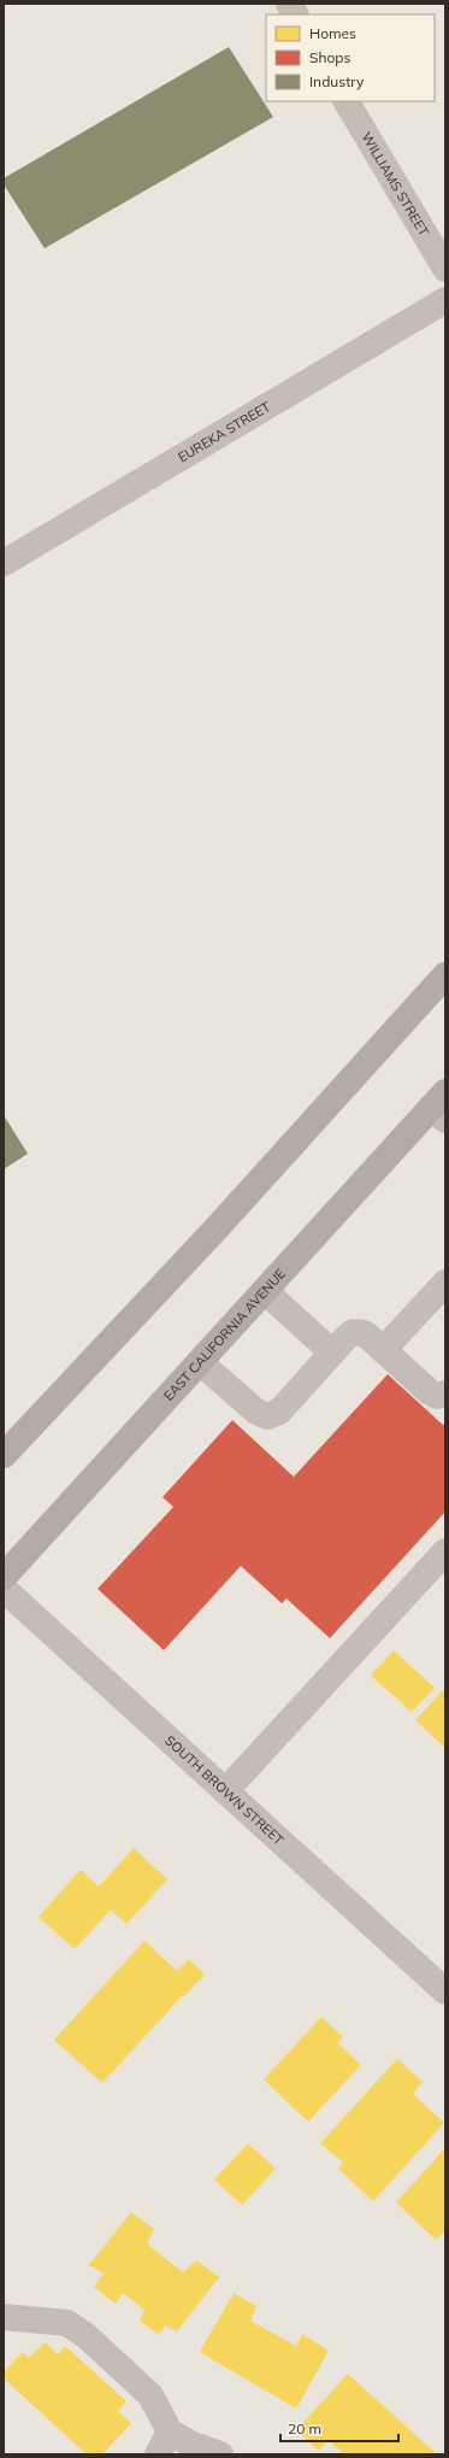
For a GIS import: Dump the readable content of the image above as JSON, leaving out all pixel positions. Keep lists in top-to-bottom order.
{
  "streets": {
    "main road": ["EAST CALIFORNIA AVENUE"],
    "street": ["WILLIAMS STREET", "EUREKA STREET", "SOUTH BROWN STREET"]
  },
  "legend": ["Homes", "Shops", "Industry"],
  "scale_bar": "20 m"
}
